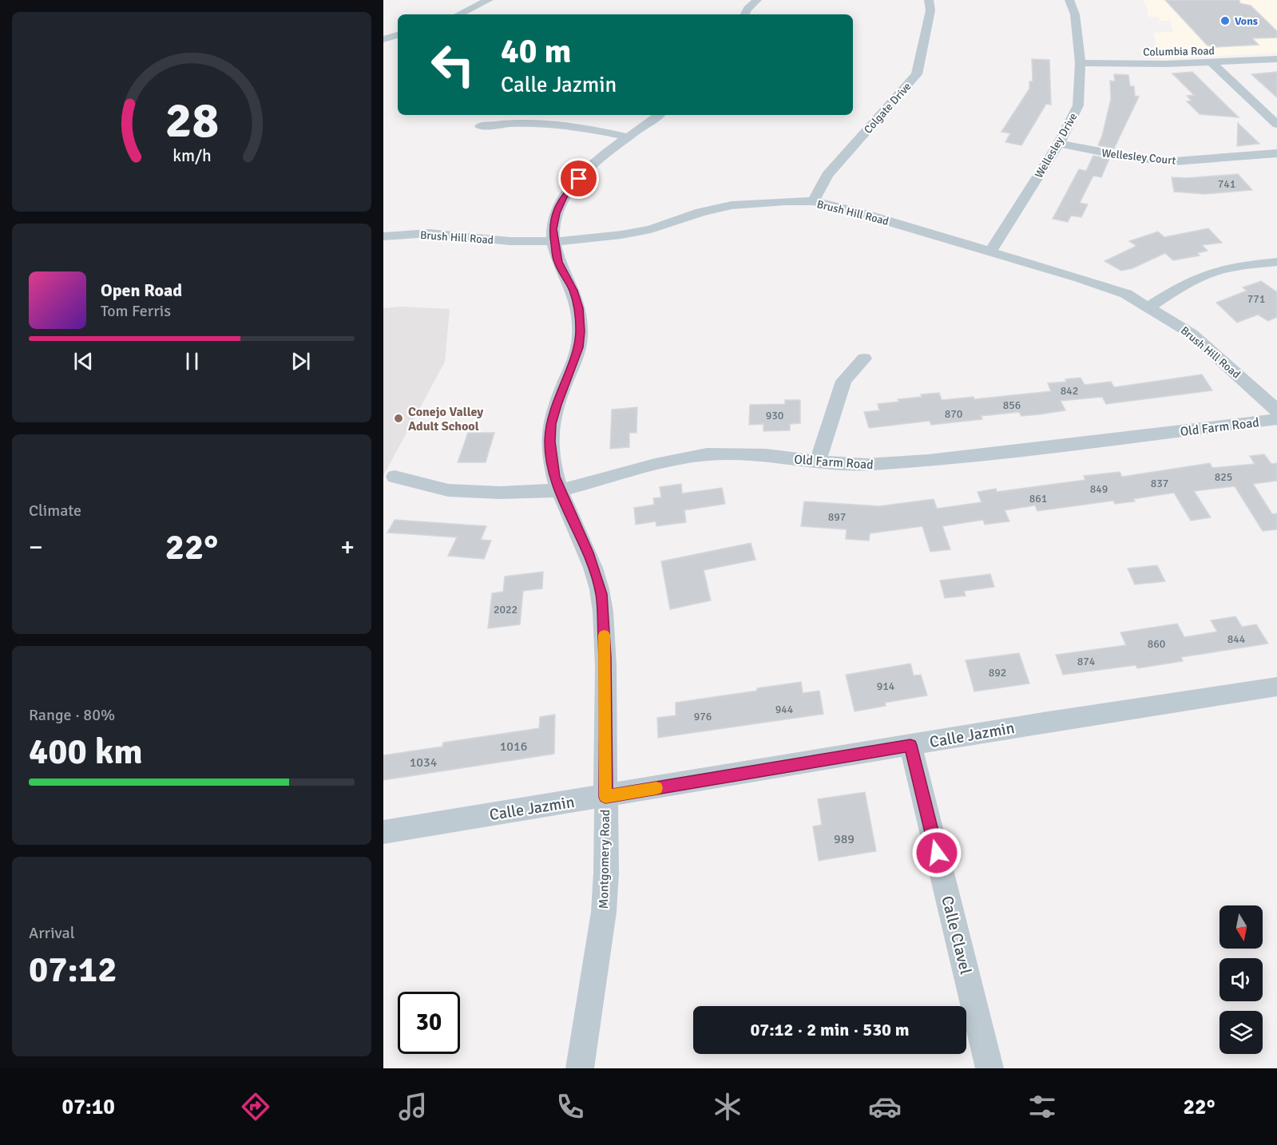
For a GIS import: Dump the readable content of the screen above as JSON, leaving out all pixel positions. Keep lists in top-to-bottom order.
{
  "streets": {
    "street": [
      "Columbia Road",
      "Colgate Drive",
      "Wellesley Drive",
      "Wellesley Court",
      "Brush Hill Road",
      "Old Farm Road",
      "Calle Jazmin",
      "Montgomery Road",
      "Calle Clavel"
    ]
  },
  "crossings": [
    ["Columbia Road", "Wellesley Drive"],
    ["Colgate Drive", "Brush Hill Road"],
    ["Wellesley Drive", "Wellesley Court"],
    ["Wellesley Drive", "Brush Hill Road"],
    ["Brush Hill Road", "Montgomery Road"],
    ["Old Farm Road", "Montgomery Road"],
    ["Calle Jazmin", "Montgomery Road"],
    ["Calle Jazmin", "Calle Clavel"]
  ],
  "places": ["Vons", "Conejo Valley Adult School"],
  "house_numbers": [
    "741",
    "771",
    "842",
    "856",
    "870",
    "930",
    "825",
    "837",
    "849",
    "861",
    "897",
    "2022",
    "844",
    "860",
    "874",
    "892",
    "914",
    "944",
    "976",
    "1016",
    "1034",
    "989"
  ],
  "north": "bottom",
  "page": {
    "turn": ["40 m", "Calle Jazmin"],
    "song": ["Open Road", "Tom Ferris"],
    "tile": [
      "Climate",
      ["Range · 80%", "400 km"],
      ["Arrival", "07:12"]
    ],
    "heat": ["−", "22°", "+"],
    "limit": "30",
    "trip": "07:12 · 2 min · 530 m",
    "tabs": ["07:10", "22°"],
    "gauge": ["28", "km/h"]
  }
}
